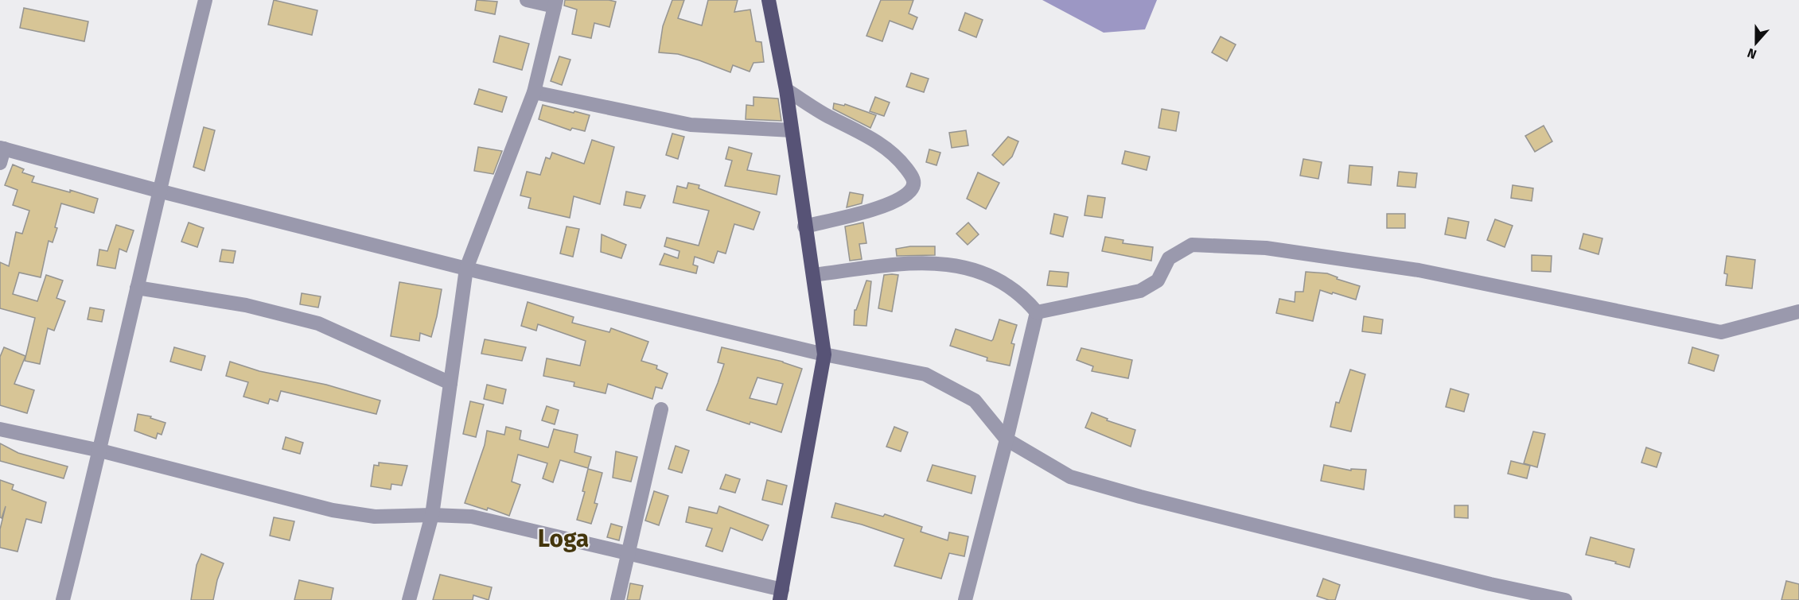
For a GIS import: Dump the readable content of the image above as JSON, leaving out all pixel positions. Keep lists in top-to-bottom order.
{
  "districts": ["Loga"],
  "north": "bottom"
}
